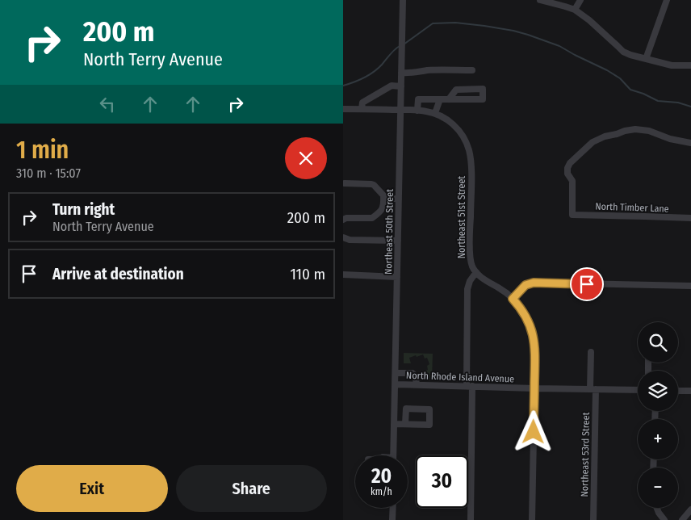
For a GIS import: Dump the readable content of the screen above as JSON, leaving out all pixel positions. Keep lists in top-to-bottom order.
{
  "streets": {
    "street": [
      "North Timber Lane",
      "Northeast 51st Street",
      "Northeast 50th Street",
      "North Rhode Island Avenue",
      "Northeast 53rd Street"
    ]
  },
  "crossings": [
    ["Northeast 50th Street", "North Rhode Island Avenue"],
    ["North Rhode Island Avenue", "Northeast 53rd Street"]
  ],
  "page": {
    "turn": ["200 m", "North Terry Avenue"],
    "heading": ["1 min", "310 m · 15:07"],
    "list": [
      {
        "name": "Turn right",
        "note": "North Terry Avenue",
        "value": "200 m"
      },
      {
        "name": "Arrive at destination",
        "value": "110 m"
      }
    ],
    "map_buttons": ["+", "−"],
    "speed": "20 km/h",
    "limit": "30",
    "buttons": ["Exit", "Share"]
  }
}
